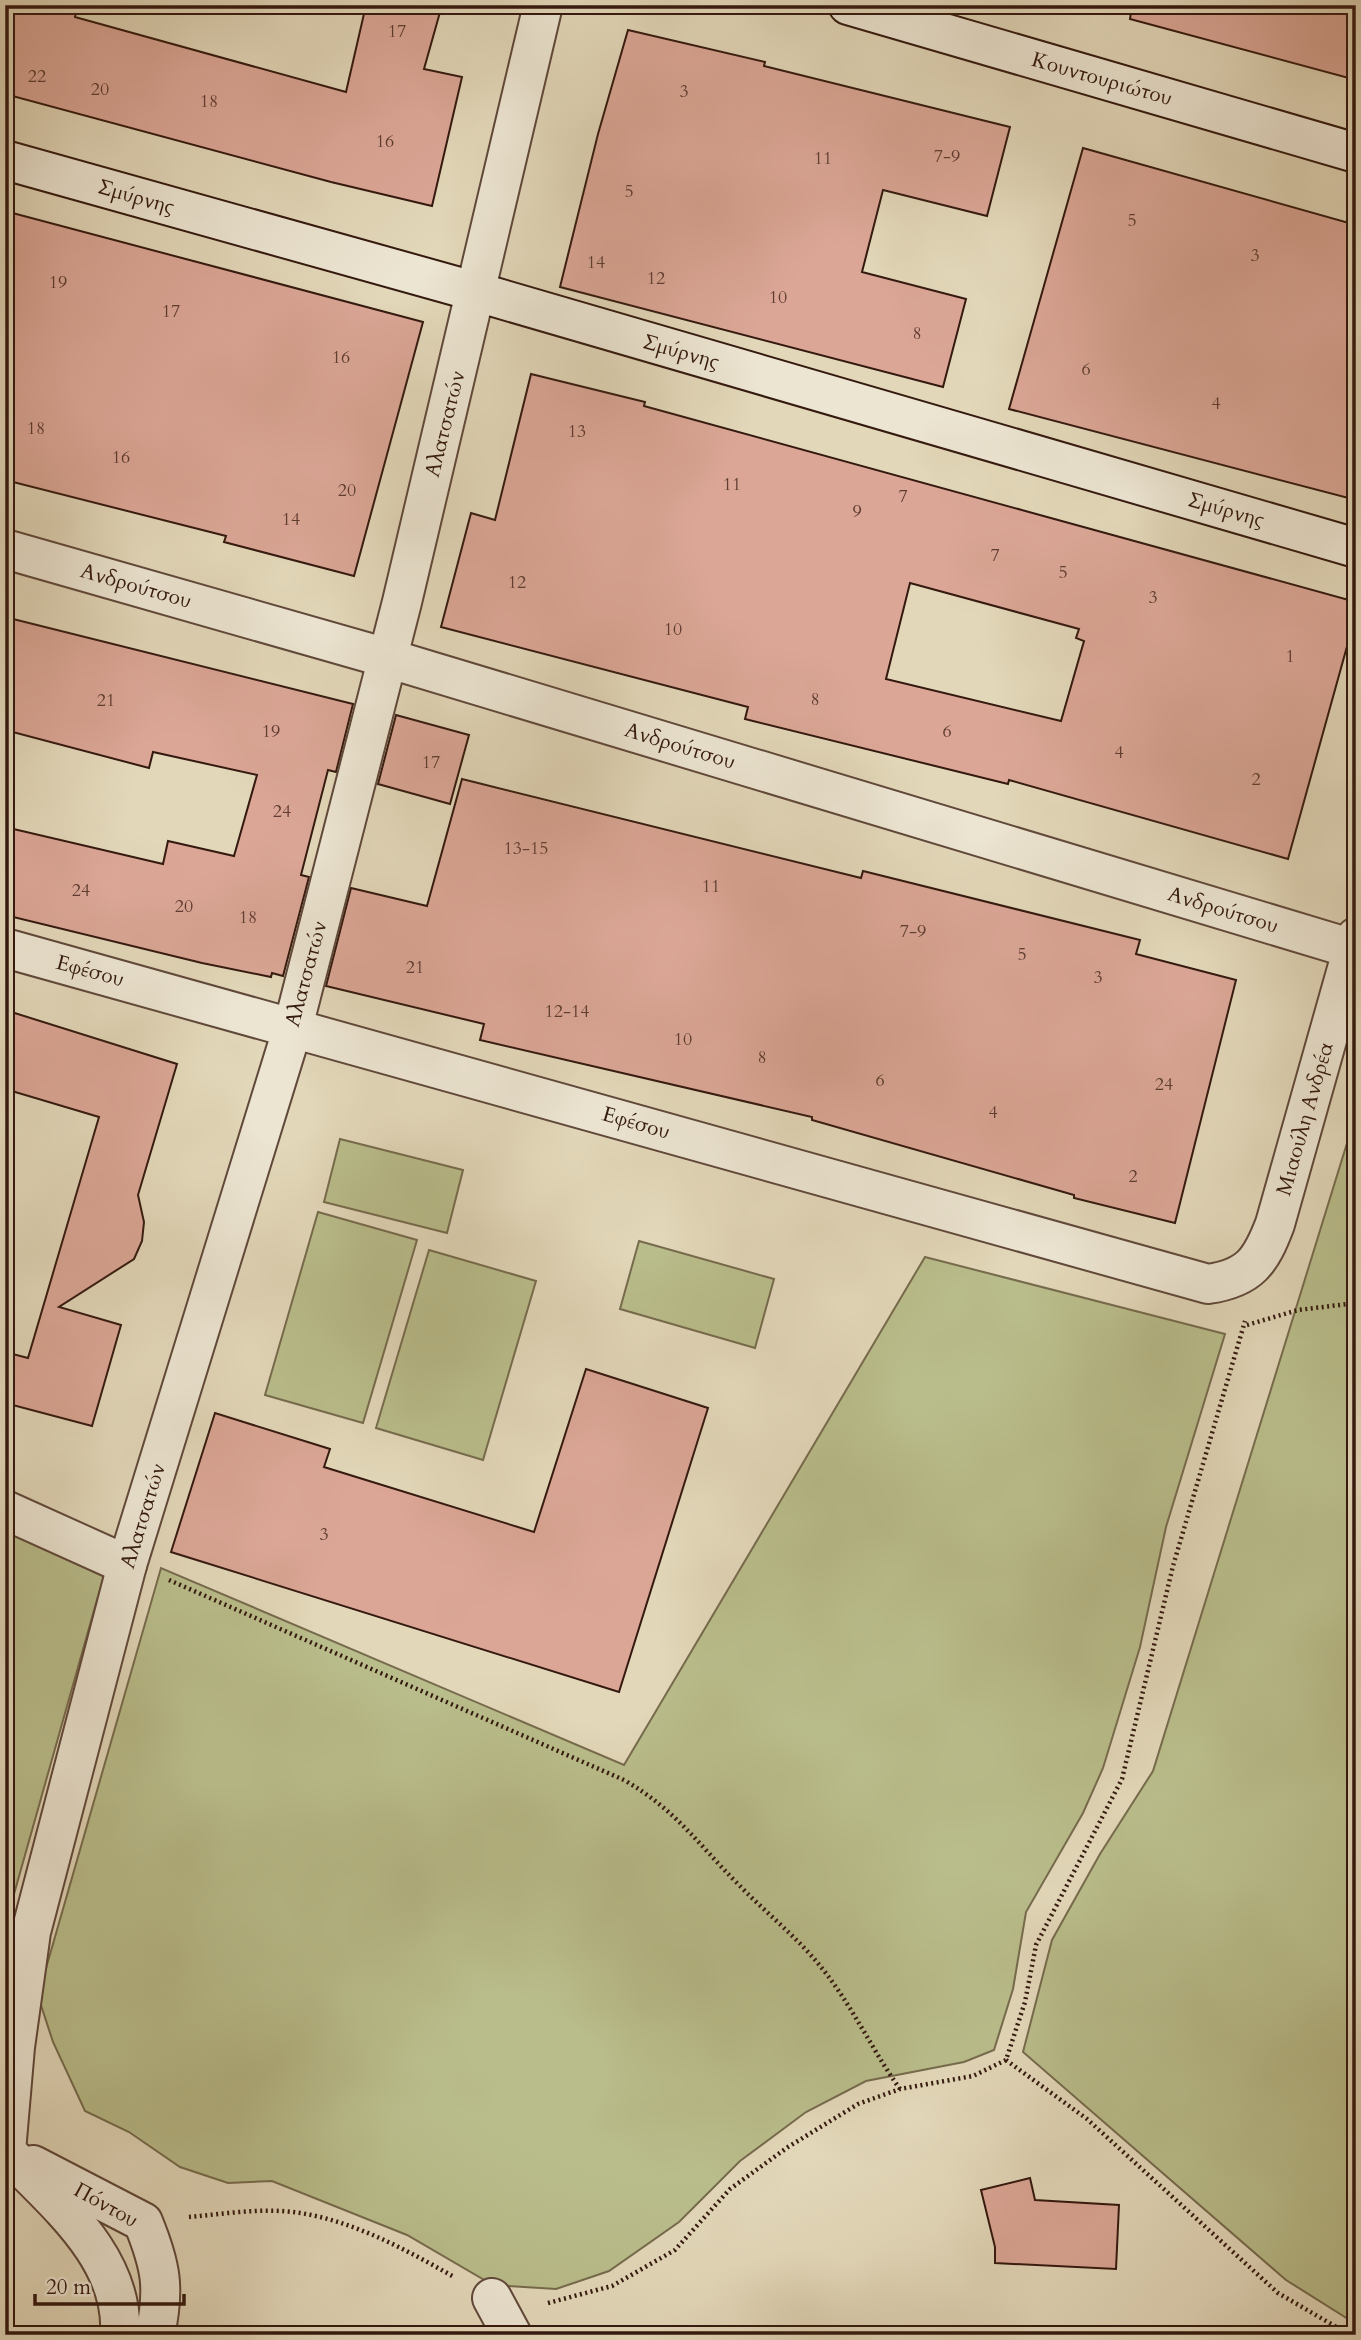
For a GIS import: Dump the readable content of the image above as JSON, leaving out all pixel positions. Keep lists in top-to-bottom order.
{
  "streets": {
    "street": [
      "Κουντουριώτου",
      "Σμύρνης",
      "Αλατσατών",
      "Ανδρούτσου",
      "Εφέσου",
      "Μιαούλη Ανδρέα",
      "Πόντου"
    ]
  },
  "crossings": [
    ["Σμύρνης", "Αλατσατών"],
    ["Αλατσατών", "Ανδρούτσου"],
    ["Αλατσατών", "Εφέσου"],
    ["Αλατσατών", "Πόντου"],
    ["Ανδρούτσου", "Μιαούλη Ανδρέα"],
    ["Εφέσου", "Μιαούλη Ανδρέα"]
  ],
  "house_numbers": [
    "17",
    "22",
    "20",
    "3",
    "18",
    "16",
    "7-9",
    "11",
    "5",
    "5",
    "3",
    "14",
    "12",
    "19",
    "10",
    "17",
    "8",
    "16",
    "6",
    "4",
    "18",
    "13",
    "16",
    "11",
    "20",
    "7",
    "9",
    "14",
    "7",
    "5",
    "12",
    "3",
    "10",
    "1",
    "8",
    "21",
    "19",
    "6",
    "4",
    "17",
    "2",
    "24",
    "13-15",
    "11",
    "24",
    "20",
    "18",
    "7-9",
    "5",
    "21",
    "3",
    "12-14",
    "10",
    "8",
    "6",
    "24",
    "4",
    "2",
    "3"
  ],
  "scale_bar": "20 m"
}
